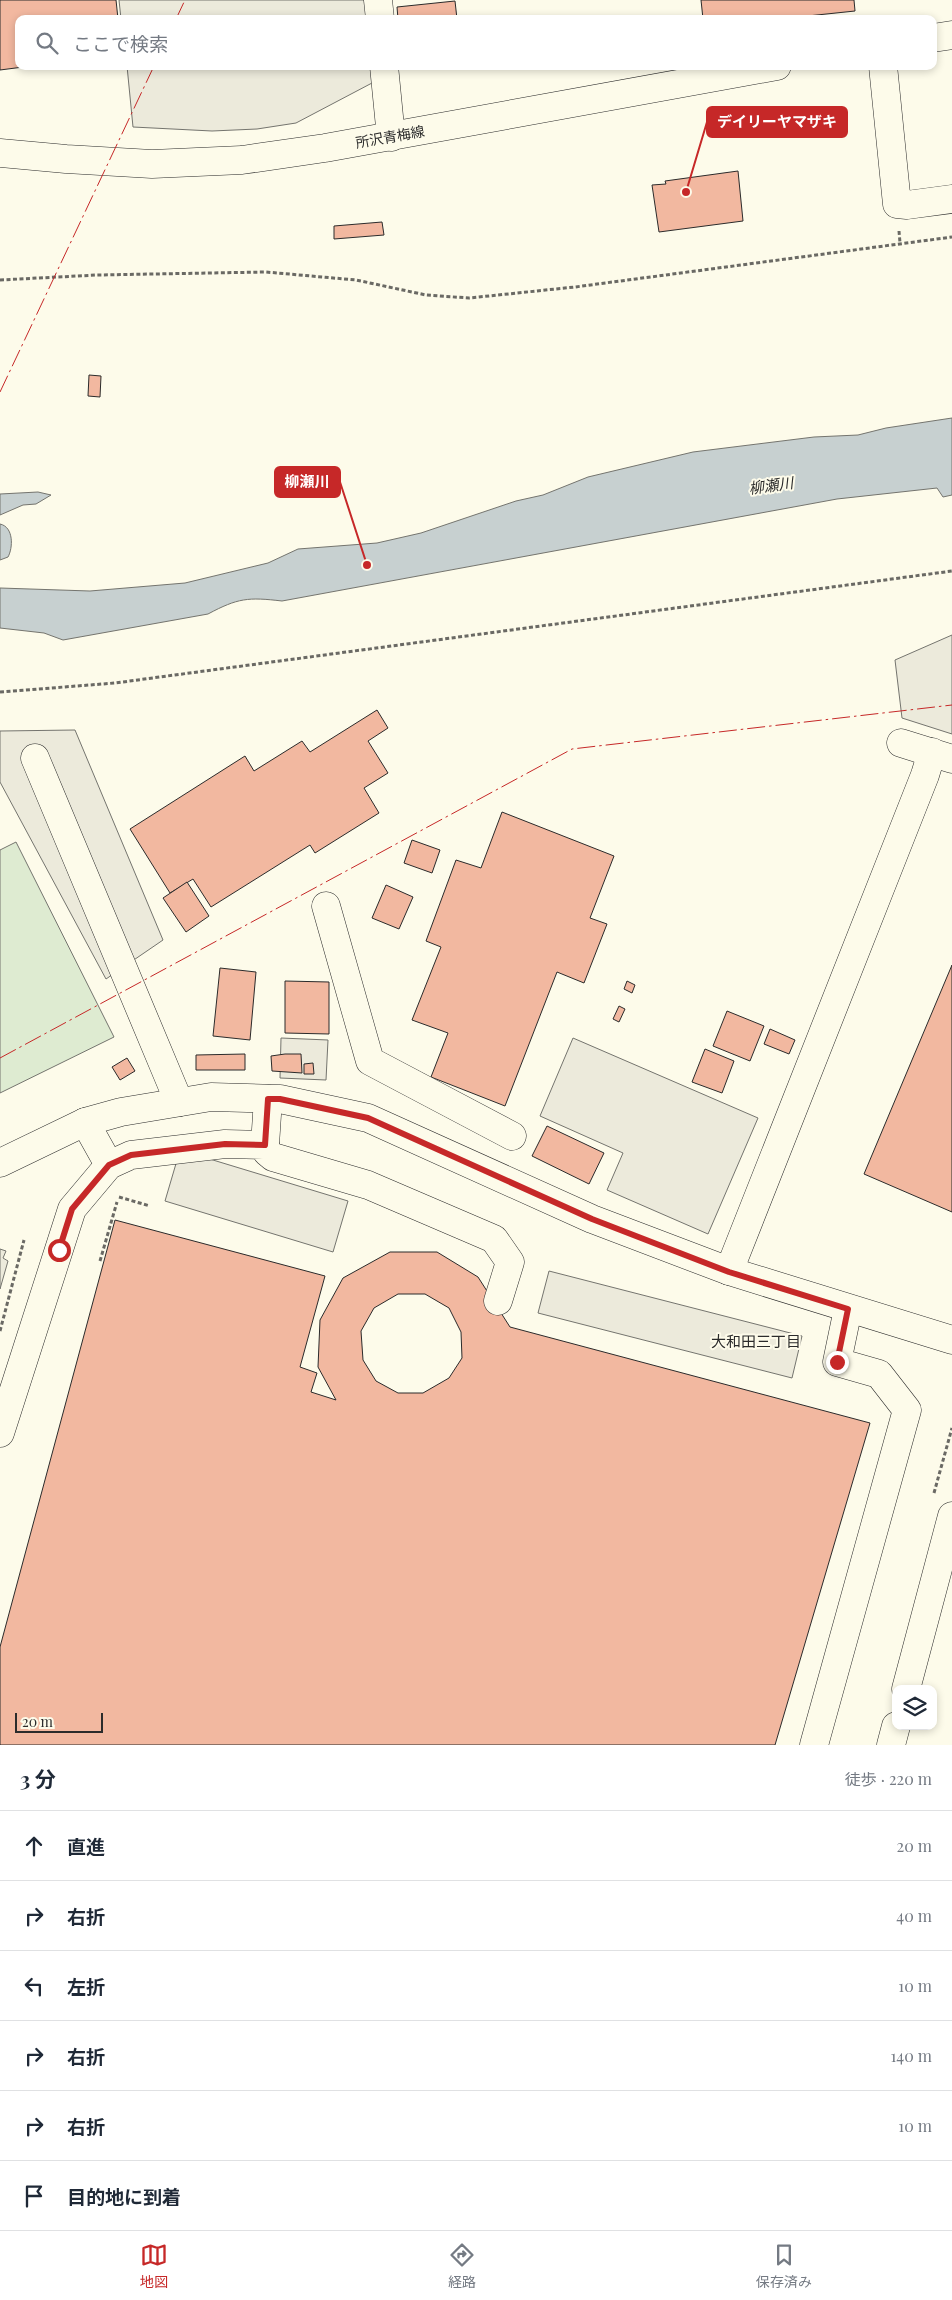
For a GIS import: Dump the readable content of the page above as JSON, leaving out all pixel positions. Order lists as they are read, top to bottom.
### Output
{
  "streets": {
    "street": ["所沢青梅線"]
  },
  "districts": ["大和田三丁目"],
  "water": ["柳瀬川"],
  "places": ["デイリーヤマザキ", "柳瀬川"],
  "scale_bar": "20 m",
  "page": {
    "search": "ここで検索",
    "scale": "20 m",
    "heading": ["3 分", "徒歩 · 220 m"],
    "list": [
      ["直進", "20 m"],
      ["右折", "40 m"],
      ["左折", "10 m"],
      ["右折", "140 m"],
      ["右折", "10 m"],
      "目的地に到着"
    ],
    "nav": ["地図", "経路", "保存済み"]
  }
}
